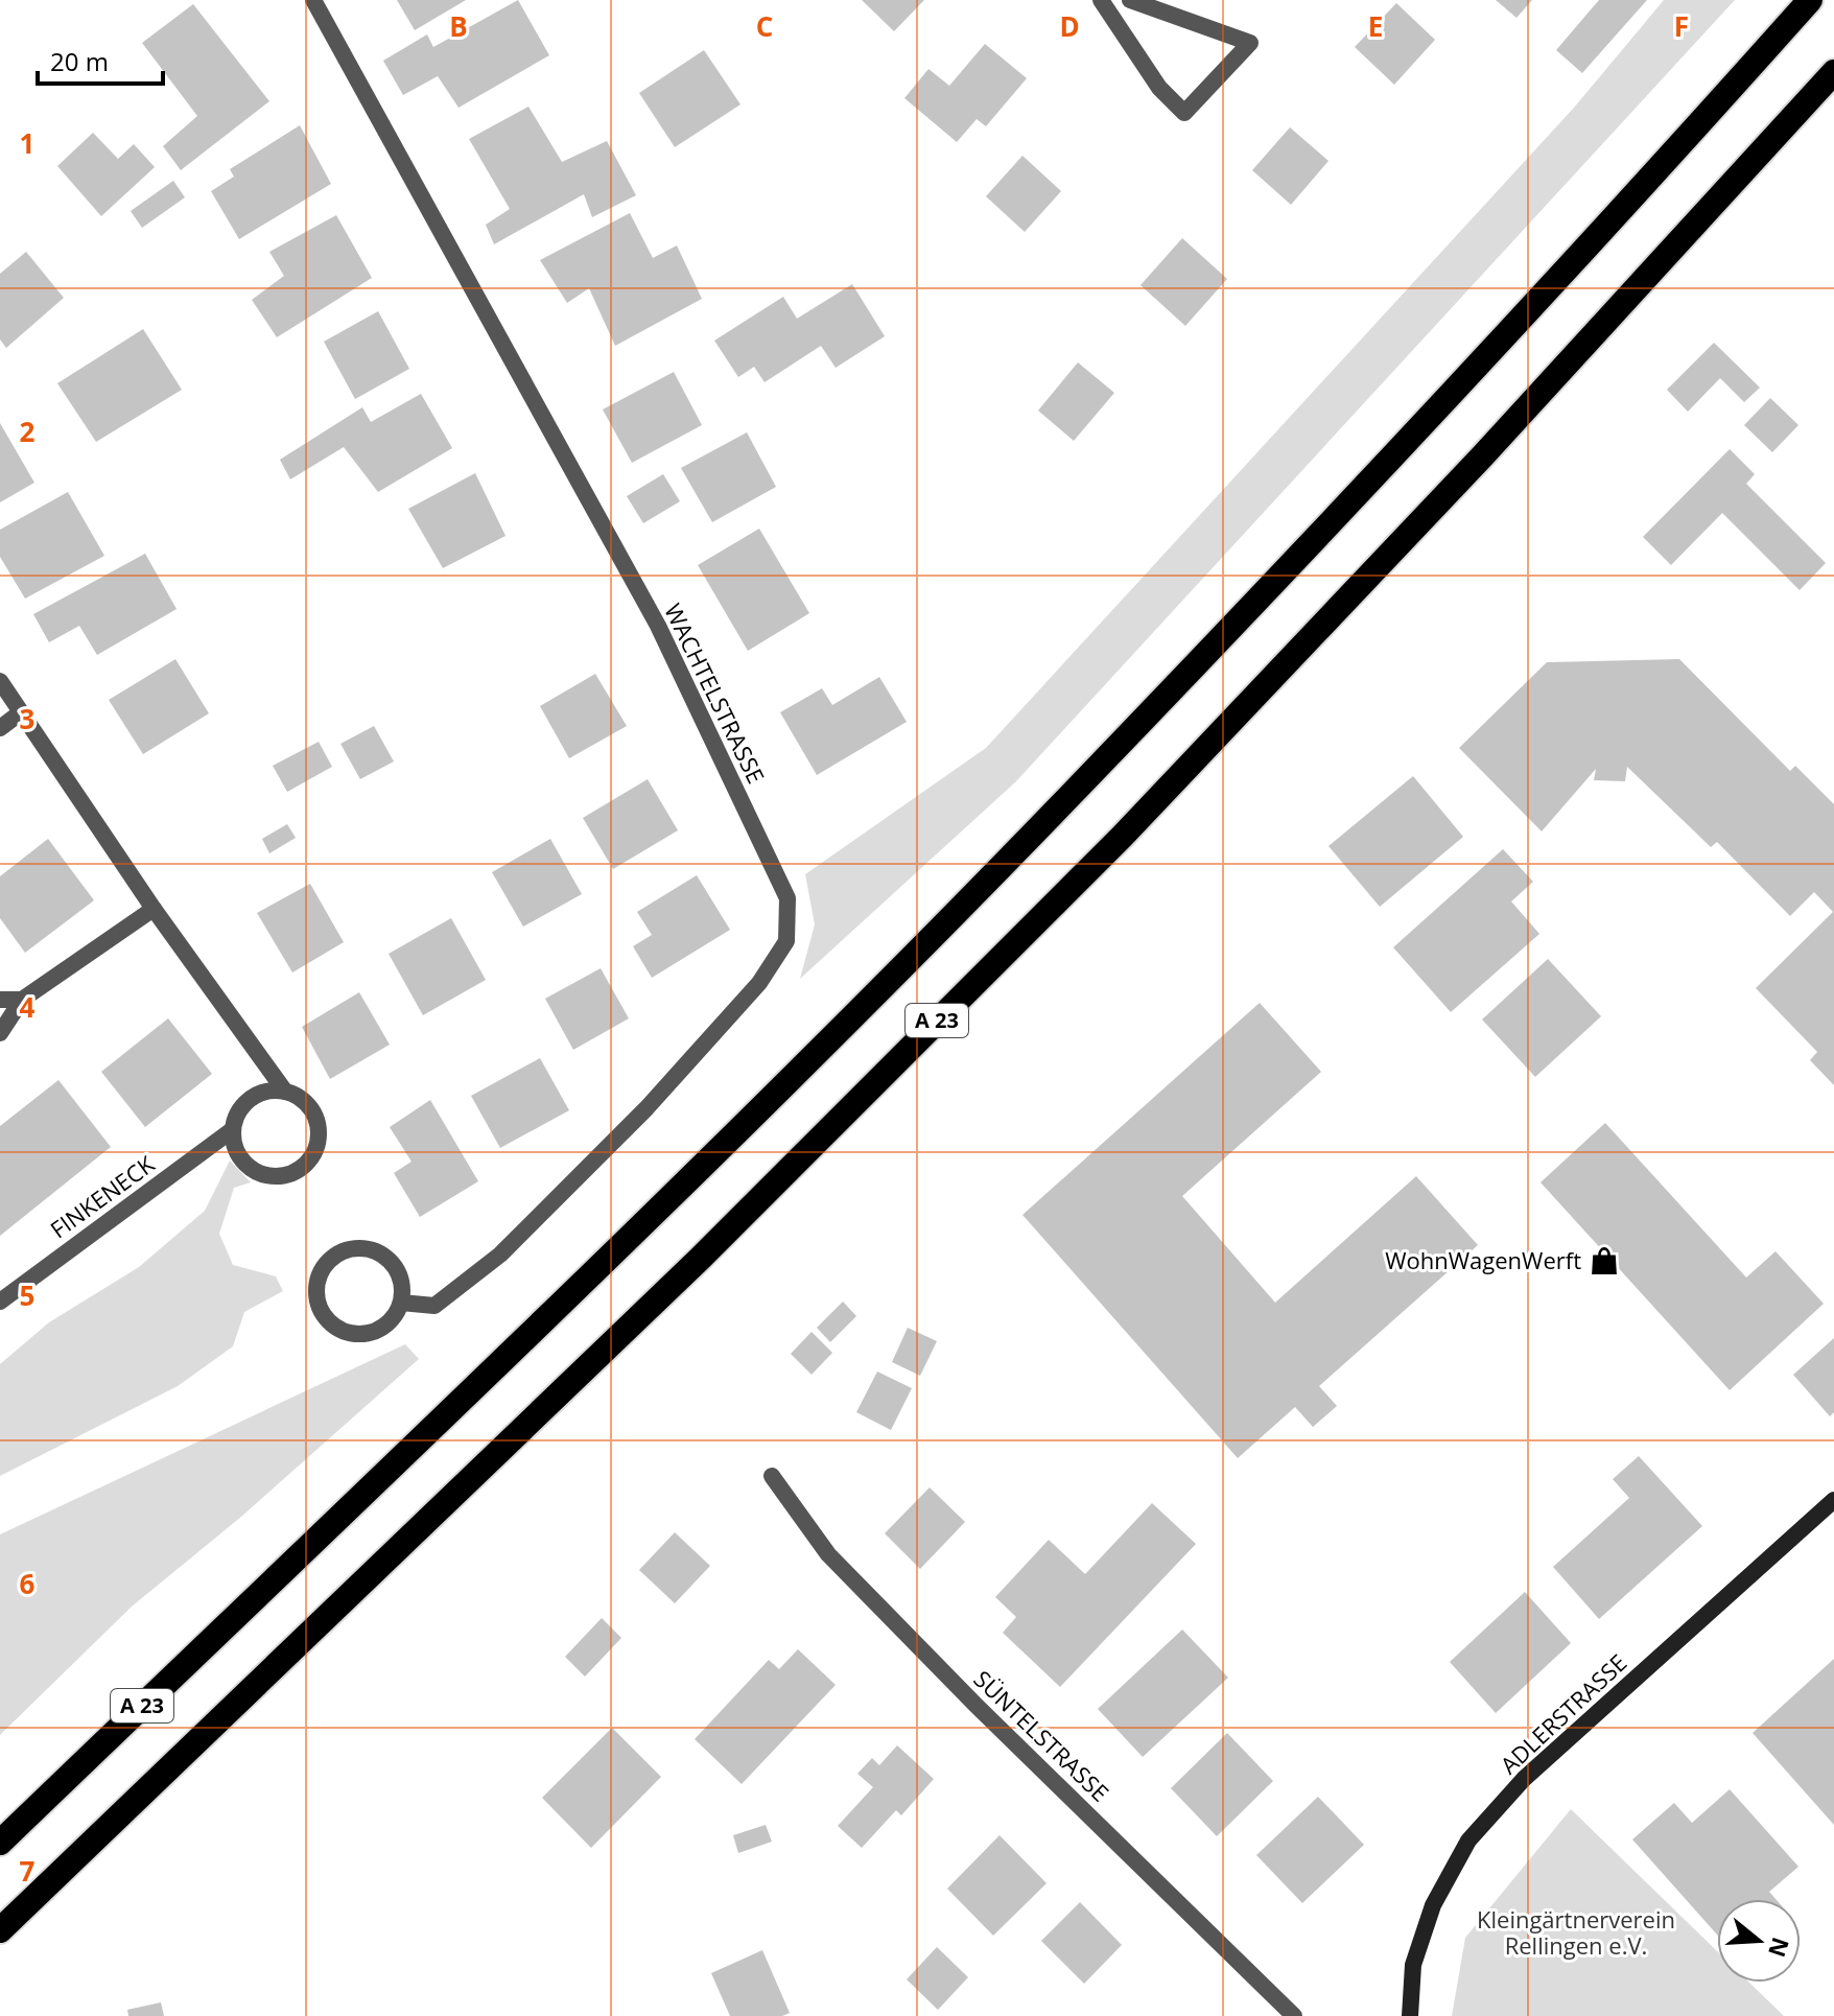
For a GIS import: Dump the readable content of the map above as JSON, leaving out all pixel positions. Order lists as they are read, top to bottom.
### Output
{
  "streets": {
    "highway": ["A 23"],
    "street": [
      "WACHTELSTRASSE",
      "FINKENECK",
      "ADLERSTRASSE",
      "SÜNTELSTRASSE"
    ]
  },
  "parks": ["Kleingärtnerverein Rellingen e.V."],
  "places": {
    "shop": ["WohnWagenWerft"]
  },
  "scale_bar": "20 m",
  "north": "right",
  "grid": {
    "columns": [
      "B",
      "C",
      "D",
      "E",
      "F"
    ],
    "rows": [
      "1",
      "2",
      "3",
      "4",
      "5",
      "6",
      "7"
    ]
  }
}
